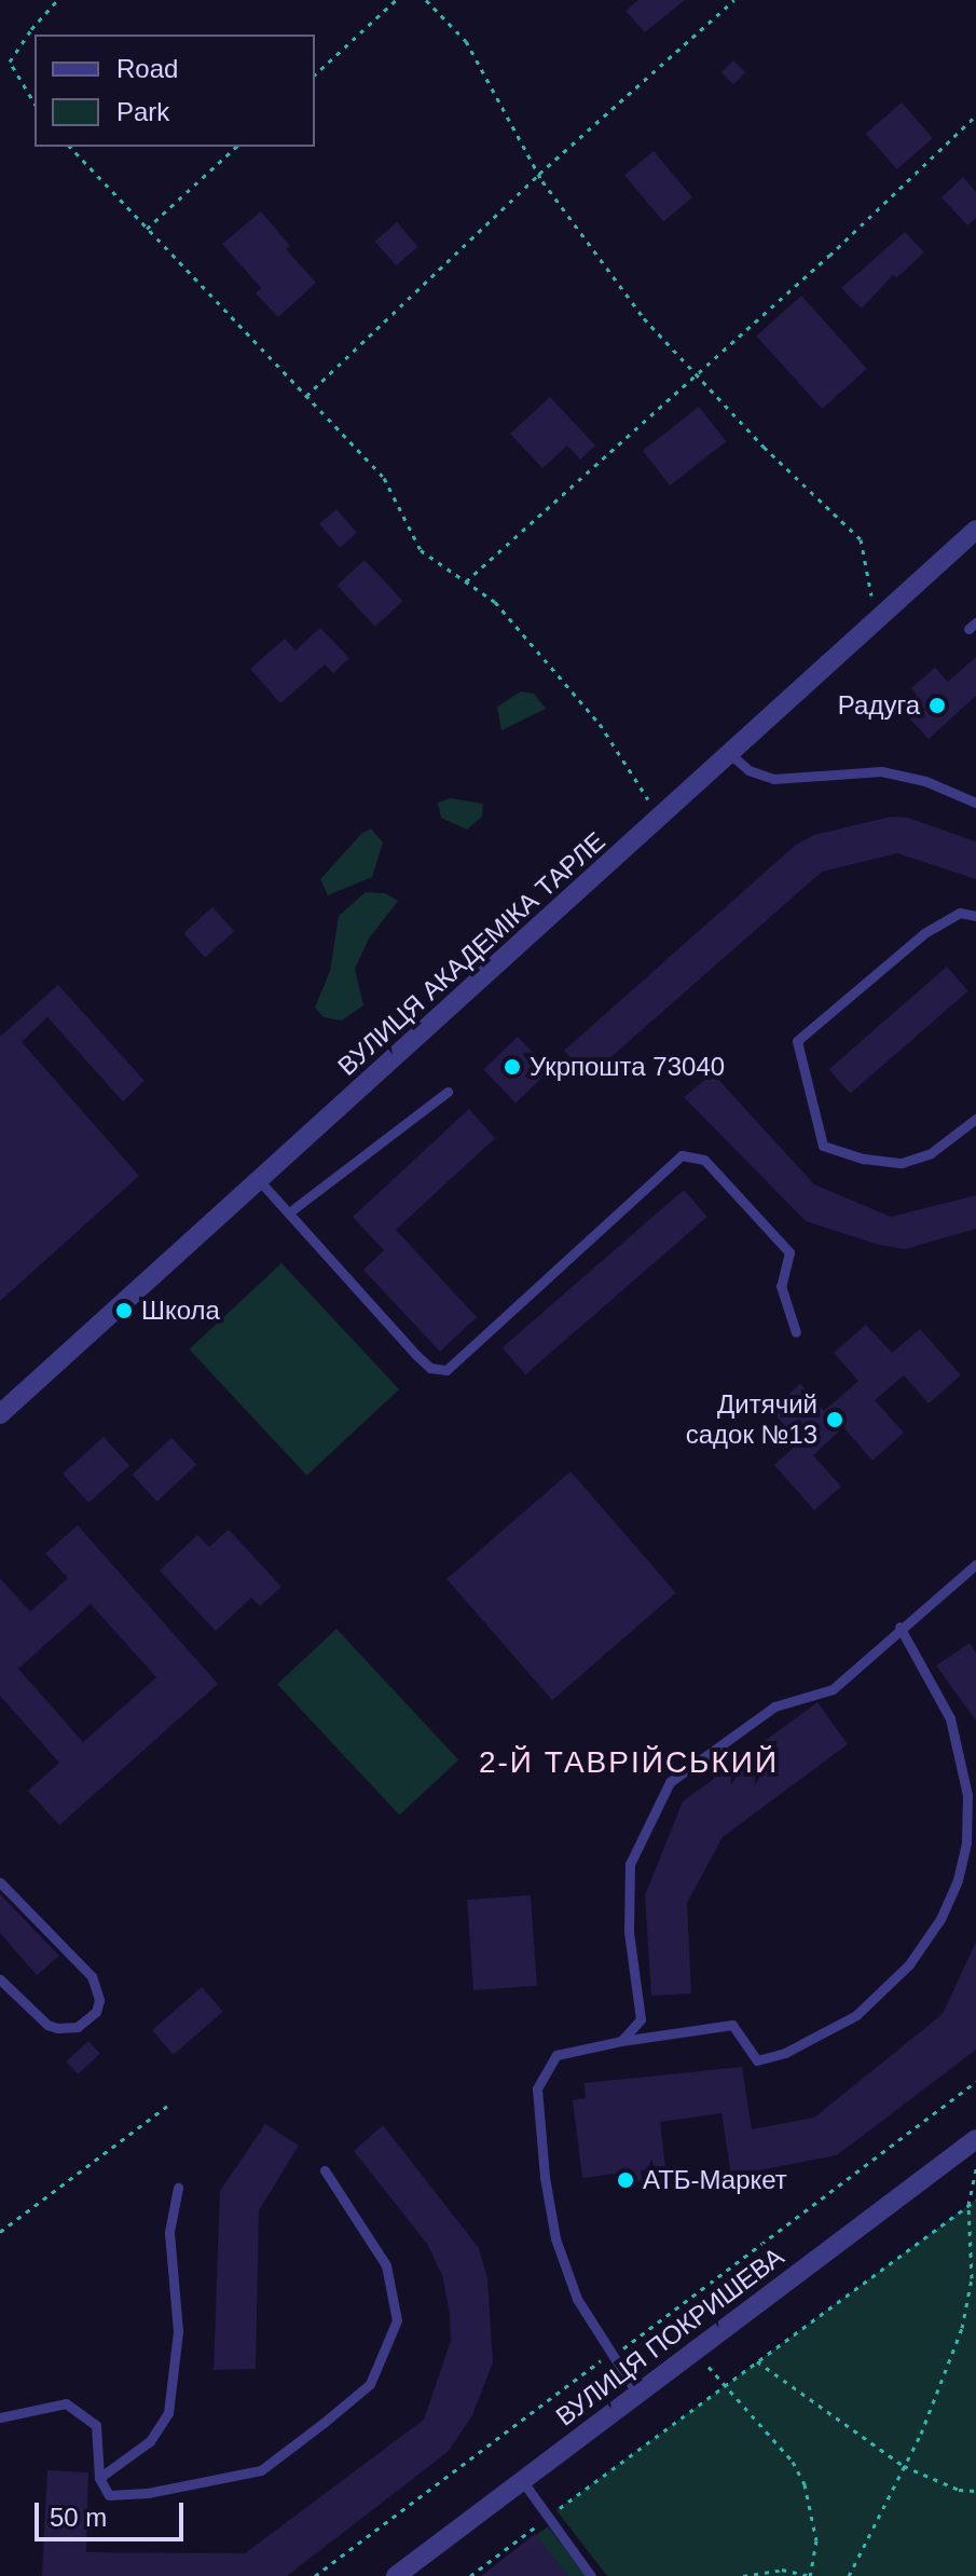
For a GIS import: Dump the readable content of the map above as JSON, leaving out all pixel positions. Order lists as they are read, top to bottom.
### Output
{
  "streets": {
    "street": ["ВУЛИЦЯ АКАДЕМІКА ТАРЛЕ", "ВУЛИЦЯ ПОКРИШЕВА"]
  },
  "districts": ["2-Й ТАВРІЙСЬКИЙ"],
  "places": [
    "Радуга",
    "Укрпошта 73040",
    "Школа",
    "Дитячий садок №13",
    "АТБ-Маркет"
  ],
  "legend": ["Road", "Park"],
  "scale_bar": "50 m"
}
